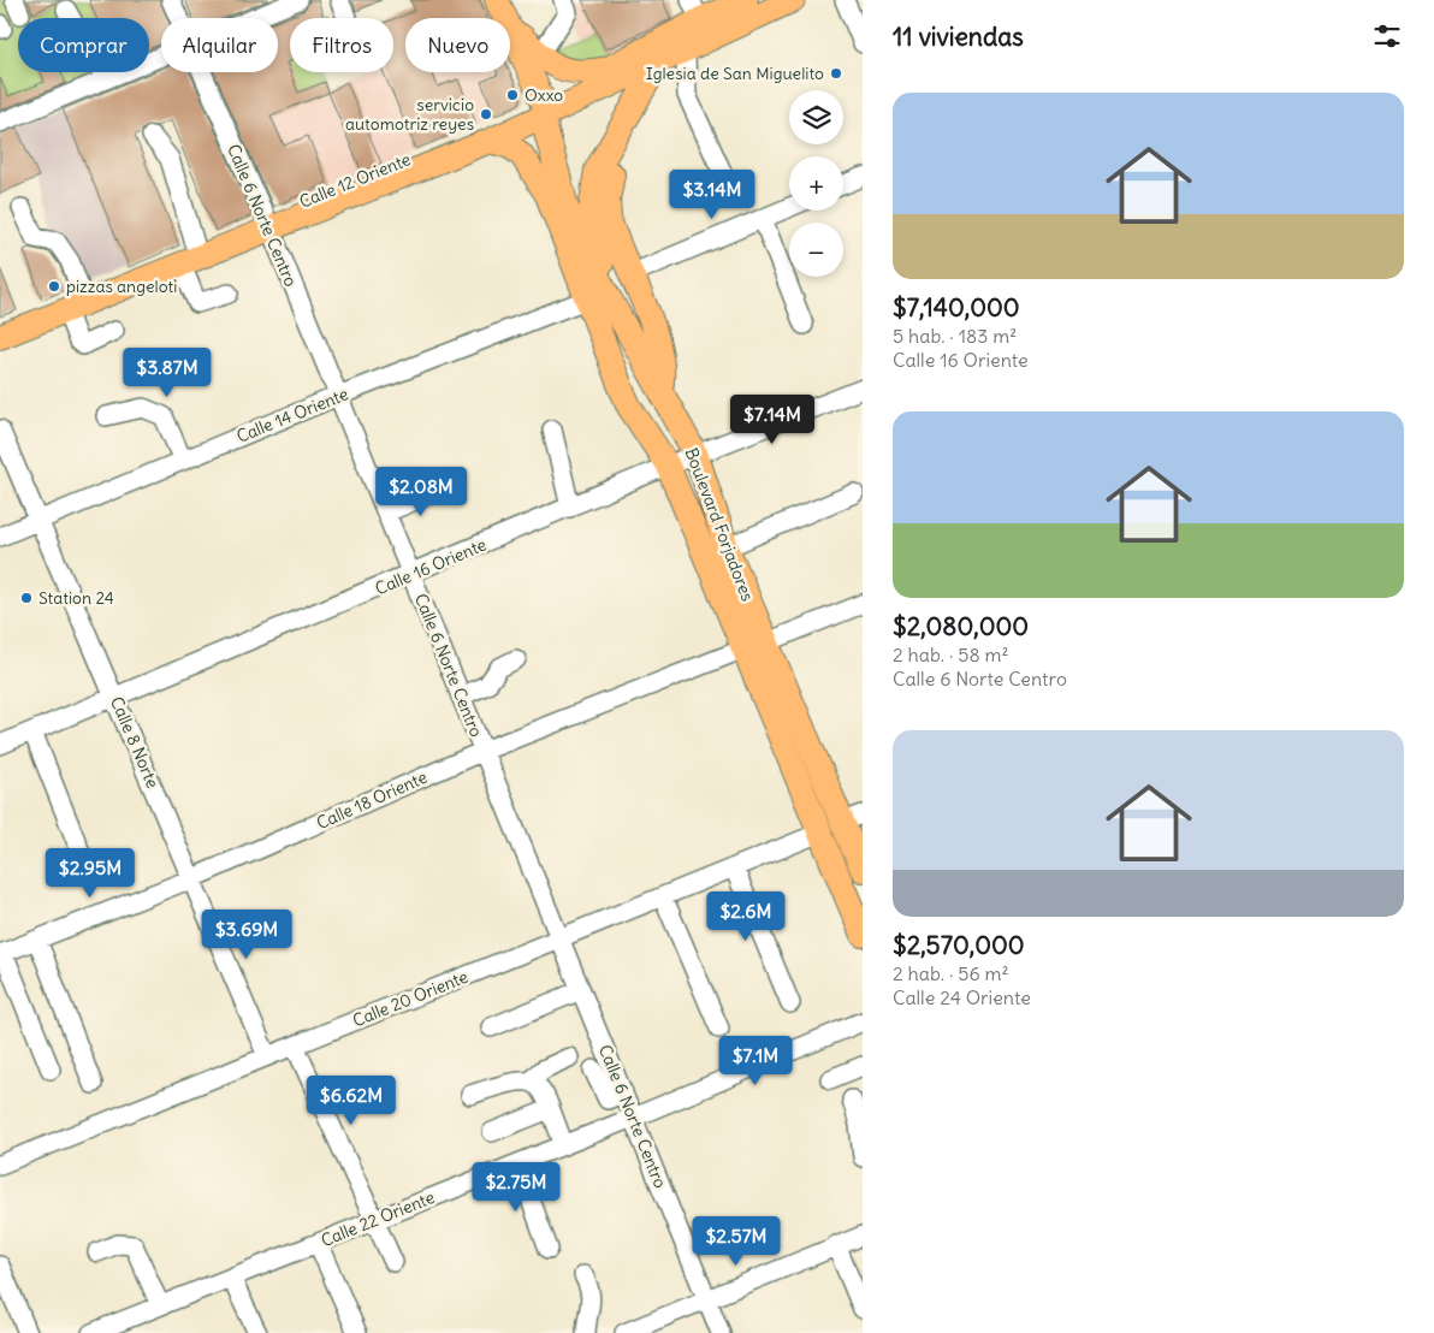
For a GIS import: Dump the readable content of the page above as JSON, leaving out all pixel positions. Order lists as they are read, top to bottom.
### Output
{
  "streets": {
    "main road": ["Calle 12 Oriente", "Boulevard Forjadores"],
    "street": [
      "Calle 6 Norte Centro",
      "Calle 14 Oriente",
      "Calle 16 Oriente",
      "Calle 8 Norte",
      "Calle 18 Oriente",
      "Calle 20 Oriente",
      "Calle 22 Oriente"
    ]
  },
  "crossings": [
    ["Calle 12 Oriente", "Calle 6 Norte Centro"],
    ["Calle 12 Oriente", "Boulevard Forjadores"],
    ["Calle 6 Norte Centro", "Calle 14 Oriente"],
    ["Calle 6 Norte Centro", "Calle 16 Oriente"],
    ["Calle 6 Norte Centro", "Calle 18 Oriente"],
    ["Calle 6 Norte Centro", "Calle 20 Oriente"],
    ["Calle 6 Norte Centro", "Calle 22 Oriente"],
    ["Calle 14 Oriente", "Boulevard Forjadores"],
    ["Calle 14 Oriente", "Calle 8 Norte"],
    ["Boulevard Forjadores", "Calle 16 Oriente"],
    ["Boulevard Forjadores", "Calle 18 Oriente"],
    ["Boulevard Forjadores", "Calle 20 Oriente"],
    ["Calle 16 Oriente", "Calle 8 Norte"],
    ["Calle 8 Norte", "Calle 18 Oriente"],
    ["Calle 8 Norte", "Calle 20 Oriente"]
  ],
  "places": [
    "Iglesia de San Miguelito",
    "Oxxo",
    "servicio automotriz reyes",
    "pizzas angeloti",
    "Station 24"
  ],
  "page": {
    "heading": "11 viviendas",
    "chip": [
      "Comprar",
      "Alquilar",
      "Filtros",
      "Nuevo"
    ],
    "list": [
      {
        "name": "$7,140,000",
        "note": "5 hab. · 183 m² · Calle 16 Oriente"
      },
      {
        "name": "$2,080,000",
        "note": "2 hab. · 58 m² · Calle 6 Norte Centro"
      },
      {
        "name": "$2,570,000",
        "note": "2 hab. · 56 m² · Calle 24 Oriente"
      }
    ],
    "map_buttons": ["+", "−"],
    "price": [
      "$3.14M",
      "$3.87M",
      "$7.14M",
      "$2.08M",
      "$2.95M",
      "$2.6M",
      "$3.69M",
      "$7.1M",
      "$6.62M",
      "$2.75M",
      "$2.57M"
    ]
  }
}
